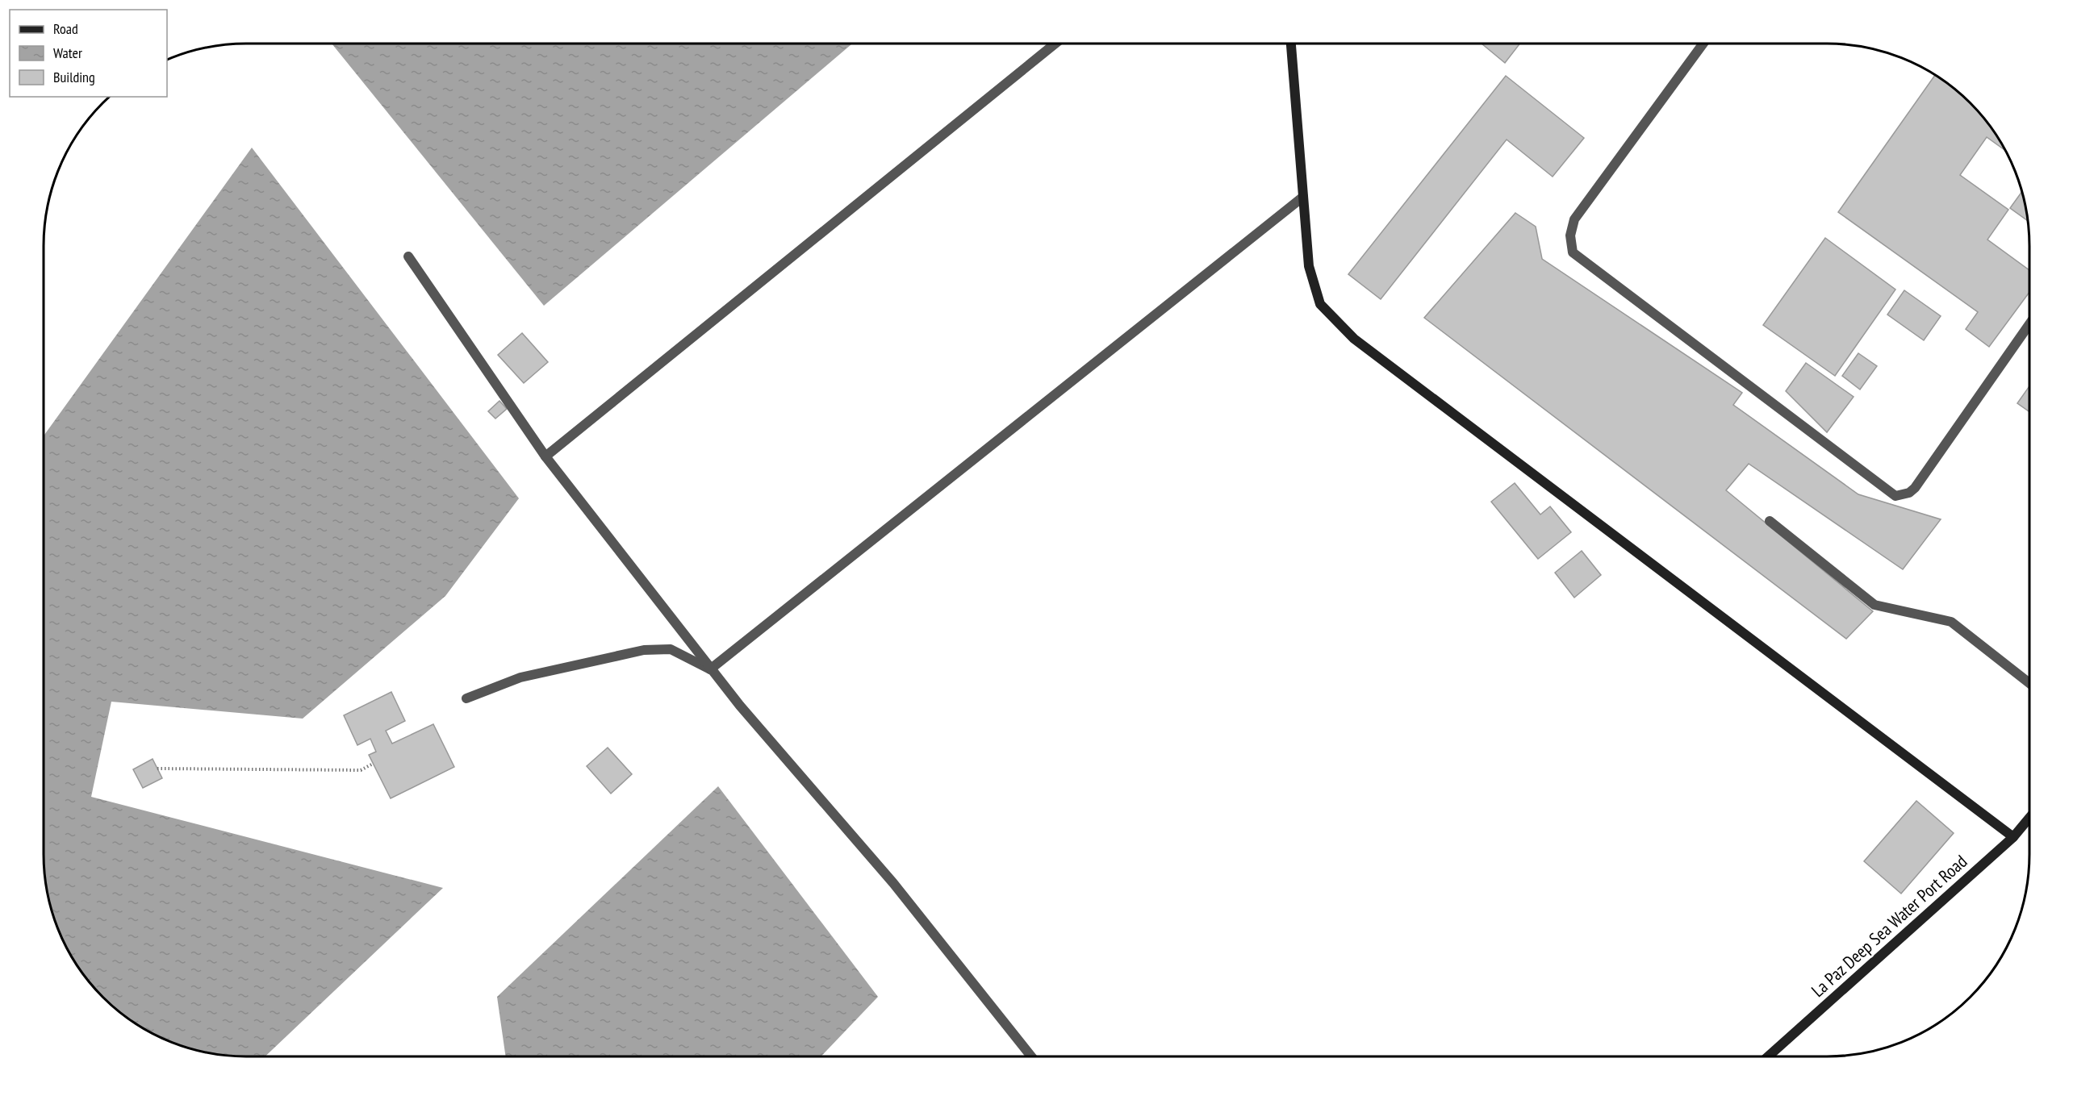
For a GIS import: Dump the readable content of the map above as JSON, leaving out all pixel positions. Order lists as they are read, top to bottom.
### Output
{
  "streets": {
    "street": ["La Paz Deep Sea Water Port Road"]
  },
  "legend": ["Road", "Water", "Building"]
}
